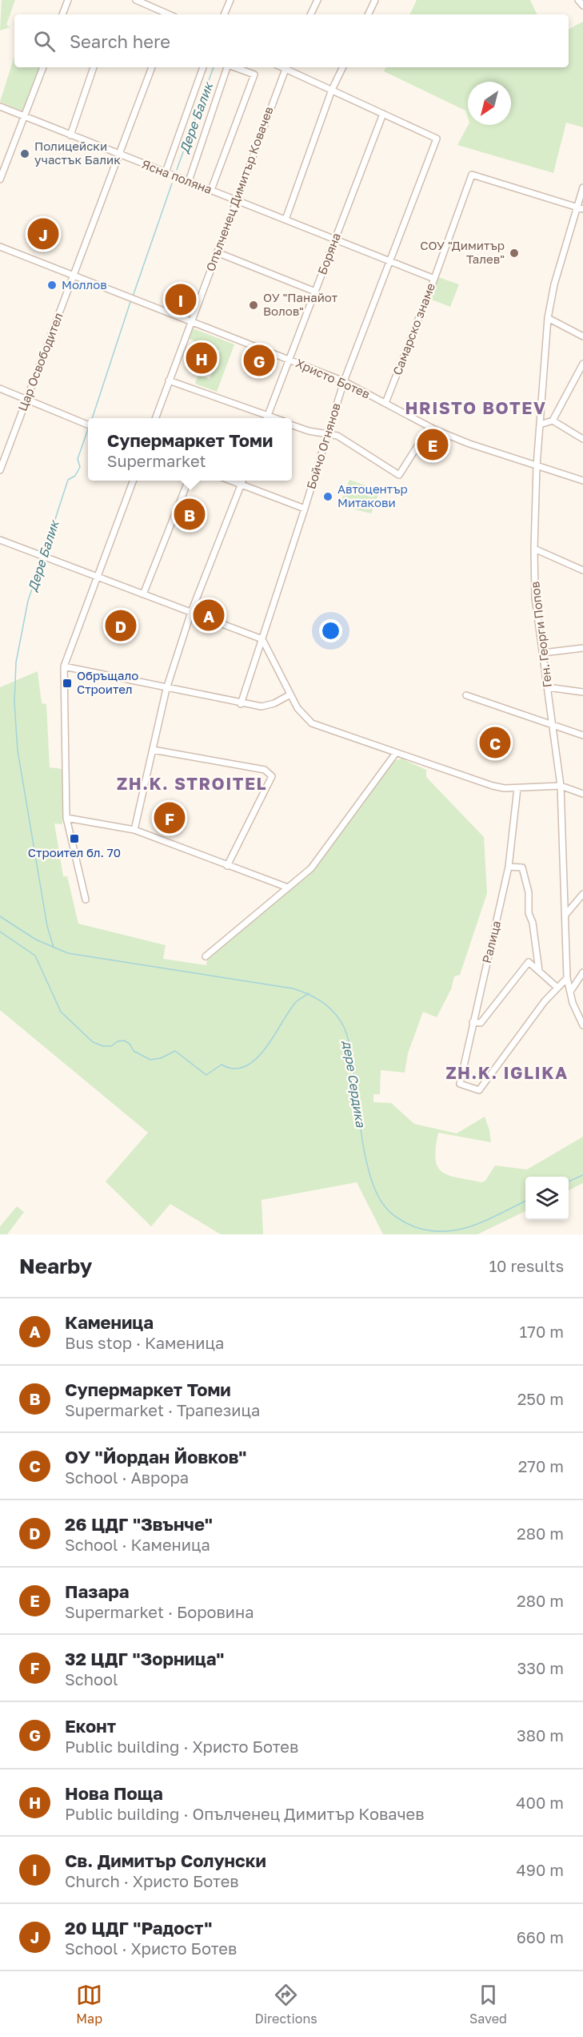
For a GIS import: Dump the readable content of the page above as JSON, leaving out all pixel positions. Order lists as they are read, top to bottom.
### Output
{
  "streets": {
    "street": [
      "Ясна поляна",
      "Опълченец Димитър Ковачев",
      "Боряна",
      "Самарско знаме",
      "Цар Освободител",
      "Христо Ботев",
      "Бойчо Огнянов",
      "Ген. Георги Попов",
      "Ралица"
    ]
  },
  "crossings": [
    ["Ясна поляна", "Опълченец Димитър Ковачев"],
    ["Ясна поляна", "Боряна"],
    ["Ясна поляна", "Самарско знаме"],
    ["Ясна поляна", "Цар Освободител"],
    ["Ясна поляна", "Бойчо Огнянов"],
    ["Опълченец Димитър Ковачев", "Христо Ботев"],
    ["Боряна", "Христо Ботев"],
    ["Боряна", "Бойчо Огнянов"],
    ["Самарско знаме", "Христо Ботев"],
    ["Самарско знаме", "Ген. Георги Попов"],
    ["Цар Освободител", "Христо Ботев"],
    ["Христо Ботев", "Бойчо Огнянов"],
    ["Христо Ботев", "Ген. Георги Попов"]
  ],
  "districts": ["HRISTO BOTEV", "ZH.K. STROITEL", "ZH.K. IGLIKA"],
  "water": ["Дере Балик", "дере Сердика"],
  "places": {
    "other": [
      "Полицейски участък Балик",
      "СОУ \"Димитър Талев\"",
      "Моллов",
      "ОУ \"Панайот Волов\"",
      "Автоцентър Митакови"
    ],
    "transit": ["Обръщало Строител", "Строител бл. 70"]
  },
  "north": "bottom left",
  "page": {
    "search": "Search here",
    "pins": [
      "J",
      "I",
      "H",
      "G",
      "E",
      "B",
      "A",
      "D",
      "C",
      "F"
    ],
    "popup": ["Супермаркет Томи", "Supermarket"],
    "heading": ["Nearby", "10 results"],
    "list": [
      {
        "mark": "A",
        "name": "Каменица",
        "note": "Bus stop · Каменица",
        "value": "170 m"
      },
      {
        "mark": "B",
        "name": "Супермаркет Томи",
        "note": "Supermarket · Трапезица",
        "value": "250 m"
      },
      {
        "mark": "C",
        "name": "ОУ \"Йордан Йовков\"",
        "note": "School · Аврора",
        "value": "270 m"
      },
      {
        "mark": "D",
        "name": "26 ЦДГ \"Звънче\"",
        "note": "School · Каменица",
        "value": "280 m"
      },
      {
        "mark": "E",
        "name": "Пазара",
        "note": "Supermarket · Боровина",
        "value": "280 m"
      },
      {
        "mark": "F",
        "name": "32 ЦДГ \"Зорница\"",
        "note": "School",
        "value": "330 m"
      },
      {
        "mark": "G",
        "name": "Еконт",
        "note": "Public building · Христо Ботев",
        "value": "380 m"
      },
      {
        "mark": "H",
        "name": "Нова Поща",
        "note": "Public building · Опълченец Димитър Ковачев",
        "value": "400 m"
      },
      {
        "mark": "I",
        "name": "Св. Димитър Солунски",
        "note": "Church · Христо Ботев",
        "value": "490 m"
      },
      {
        "mark": "J",
        "name": "20 ЦДГ \"Радост\"",
        "note": "School · Христо Ботев",
        "value": "660 m"
      }
    ],
    "nav": ["Map", "Directions", "Saved"]
  }
}
